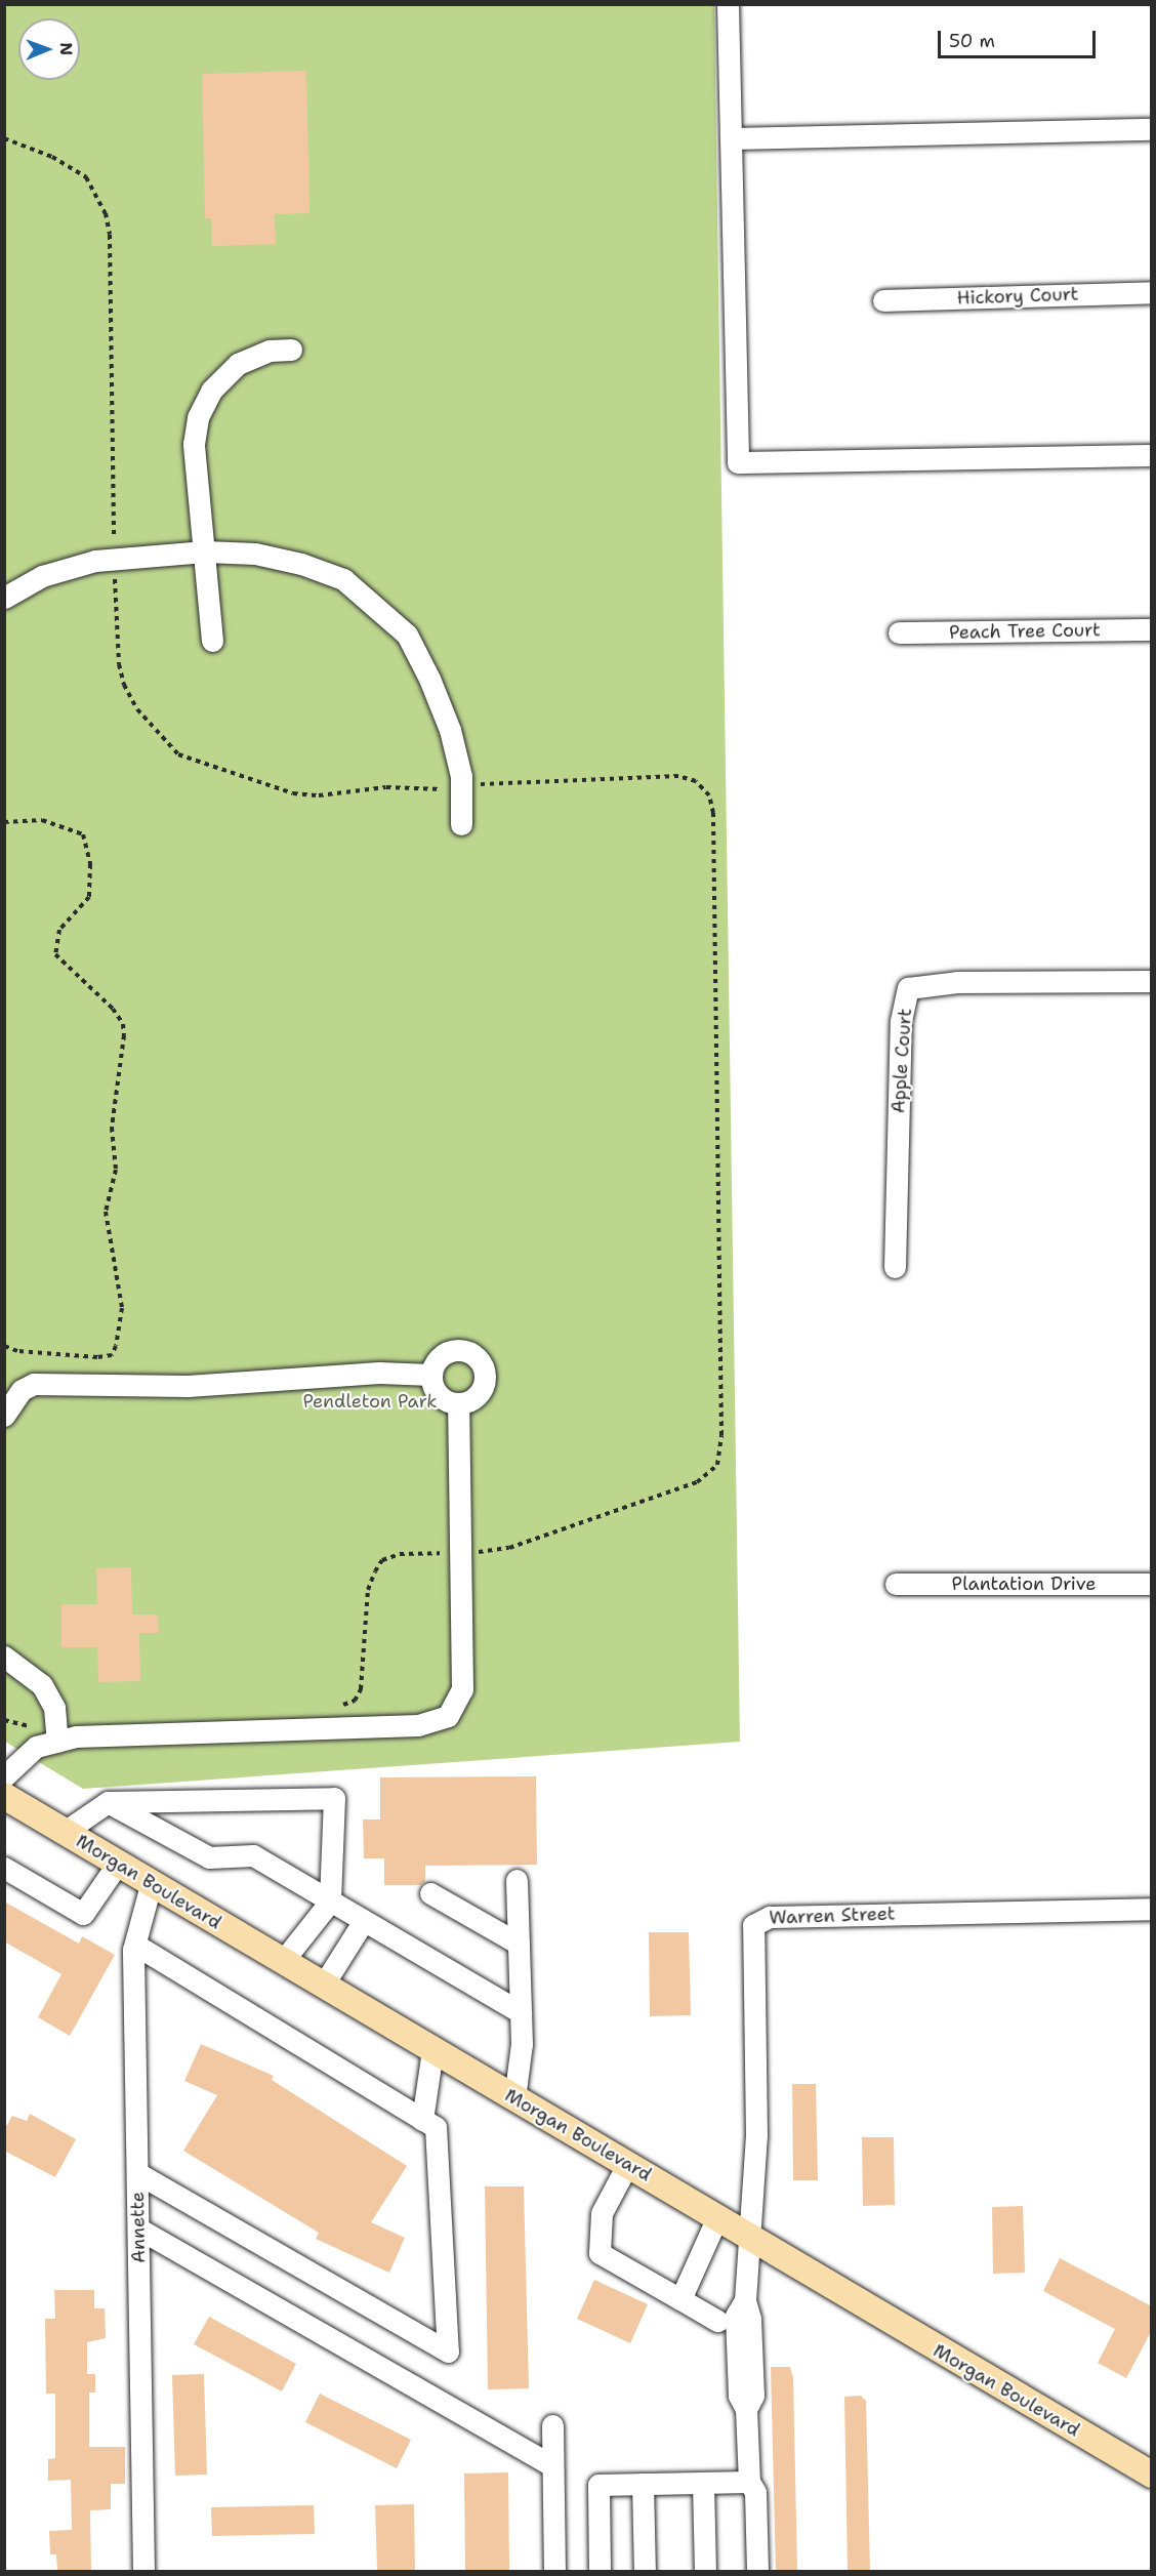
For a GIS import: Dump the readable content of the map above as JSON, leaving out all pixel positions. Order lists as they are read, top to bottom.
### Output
{
  "streets": {
    "main road": ["Morgan Boulevard"],
    "street": [
      "Hickory Court",
      "Peach Tree Court",
      "Apple Court",
      "Plantation Drive",
      "Warren Street",
      "Annette"
    ]
  },
  "crossings": [
    ["Morgan Boulevard", "Warren Street"],
    ["Morgan Boulevard", "Annette"]
  ],
  "parks": ["Pendleton Park"],
  "scale_bar": "50 m",
  "north": "right"
}
